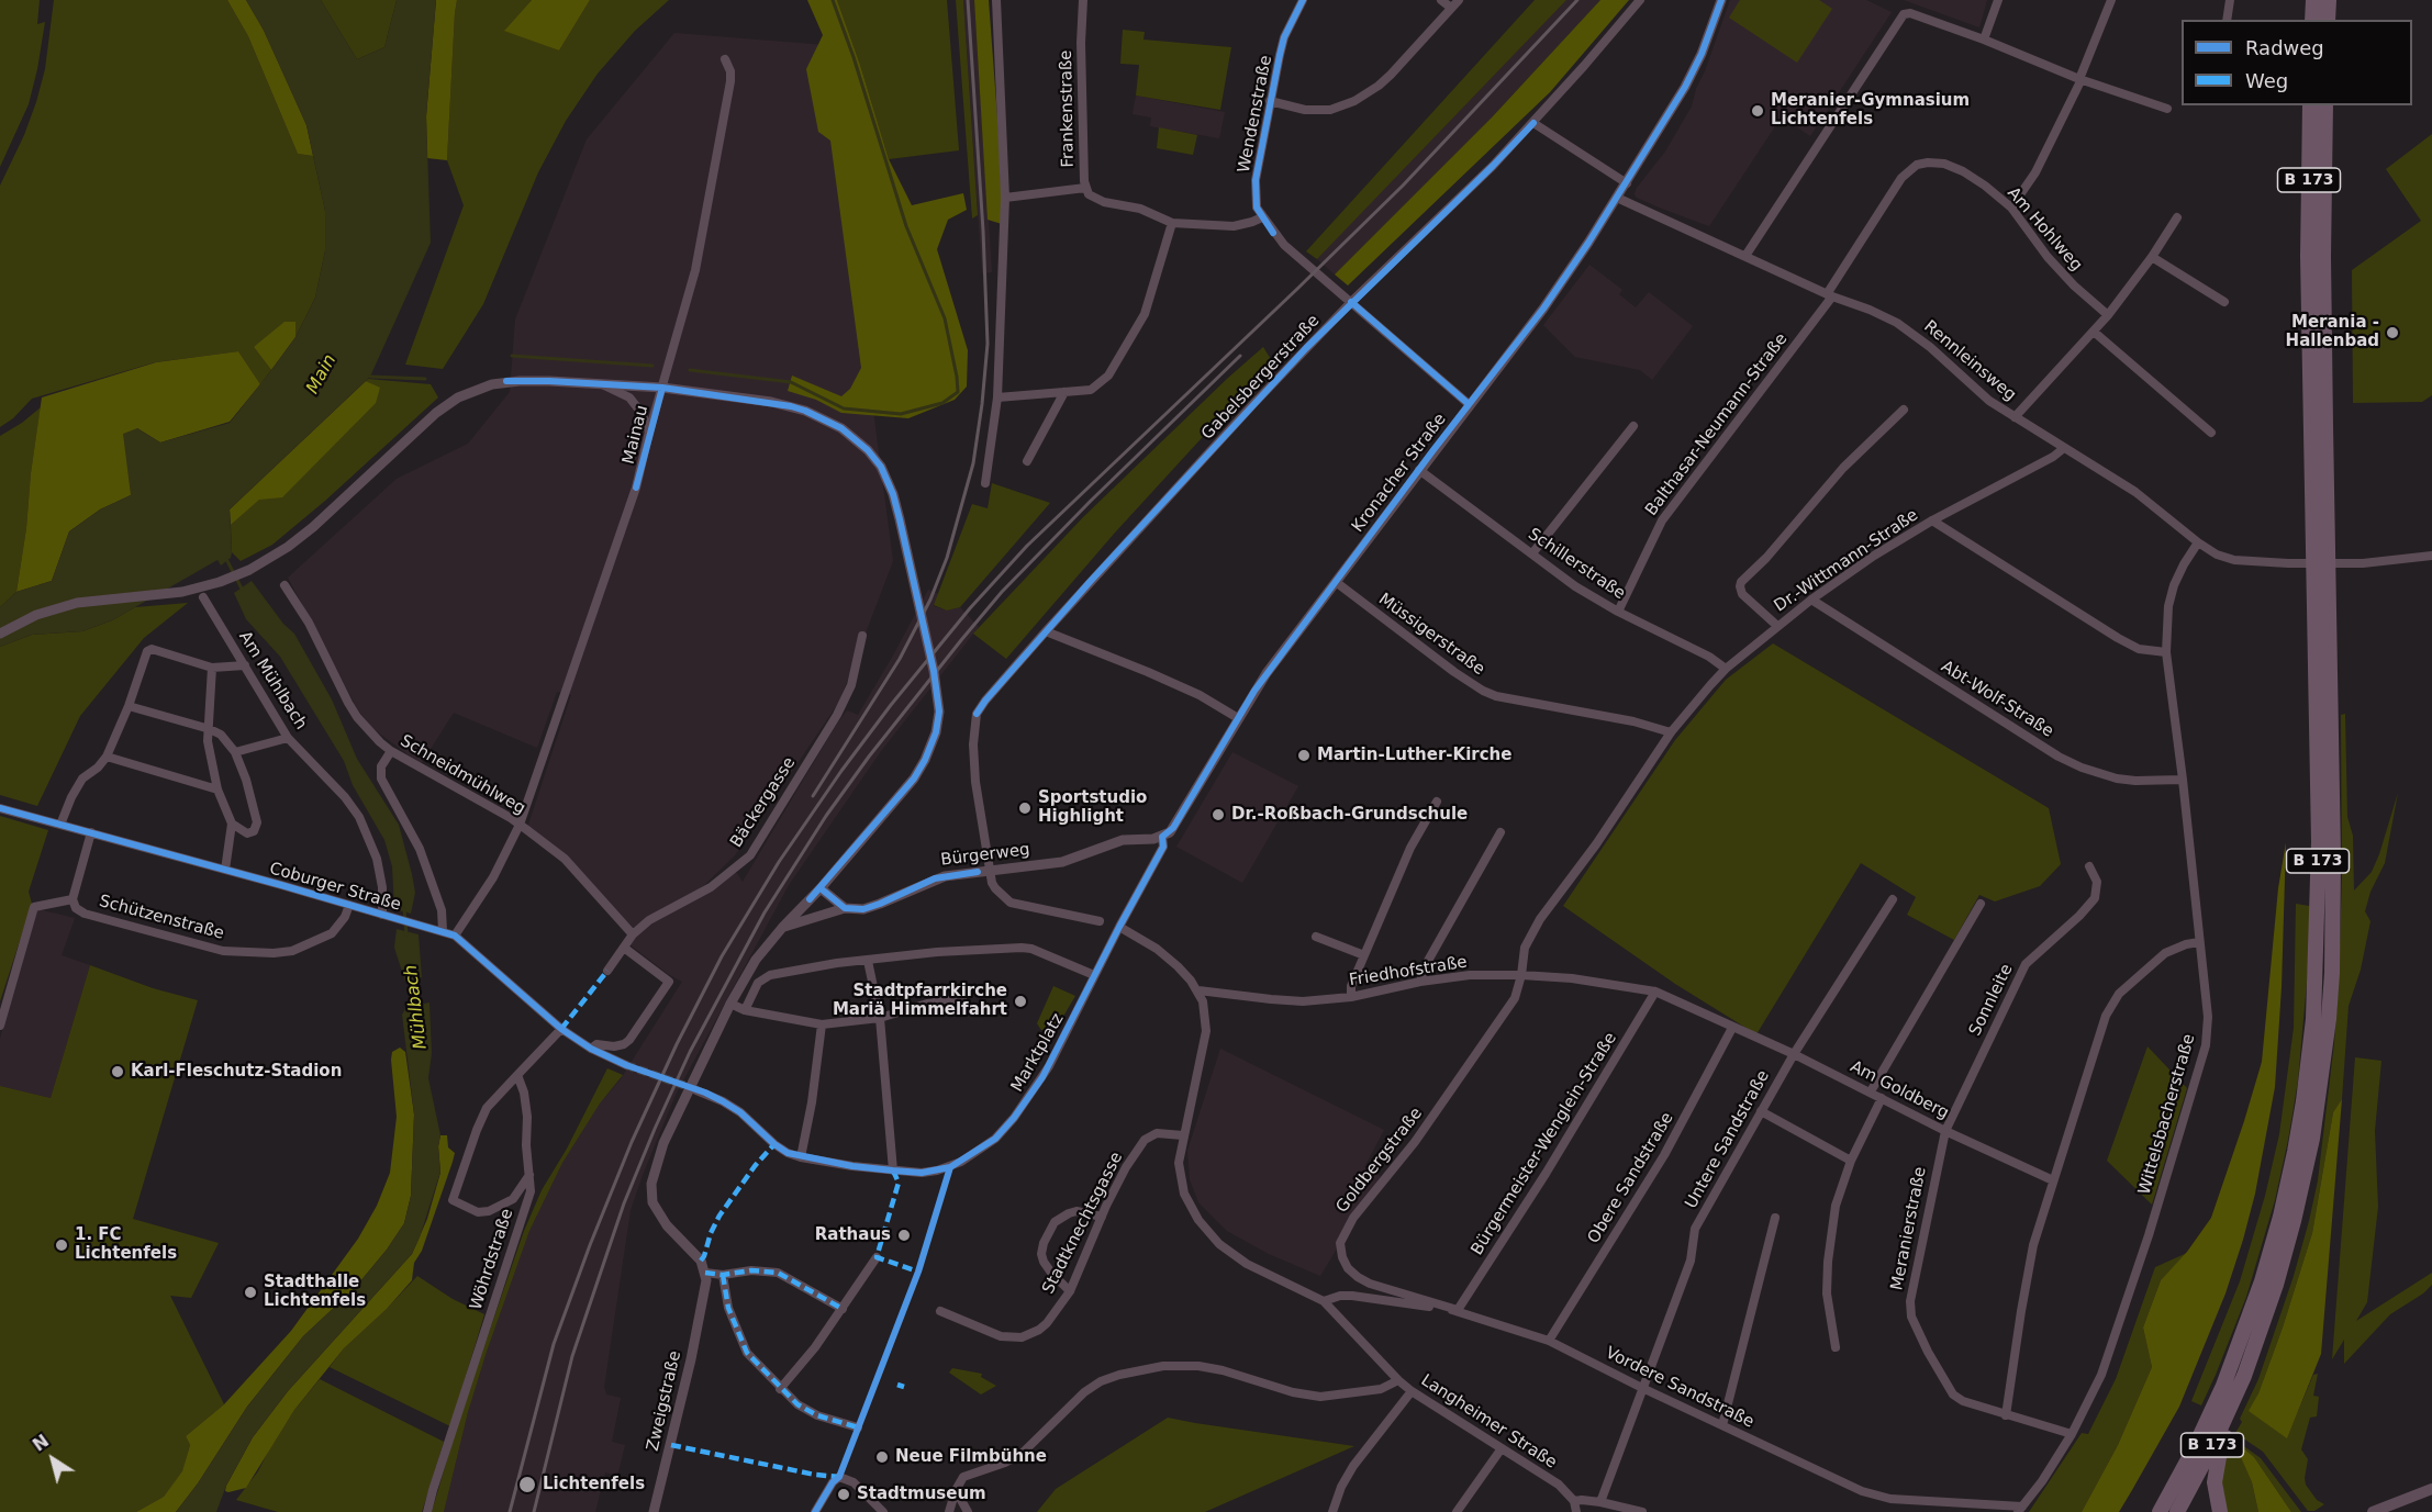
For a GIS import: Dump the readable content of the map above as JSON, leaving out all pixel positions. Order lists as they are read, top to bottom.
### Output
{
  "streets": {
    "highway": ["B 173"],
    "street": [
      "Frankenstraße",
      "Wendenstraße",
      "Am Hohlweg",
      "Rennleinsweg",
      "Gabelsbergerstraße",
      "Balthasar-Neumann-Straße",
      "Mainau",
      "Kronacher Straße",
      "Dr.-Wittmann-Straße",
      "Schillerstraße",
      "Müssigerstraße",
      "Am Mühlbach",
      "Abt-Wolf-Straße",
      "Schneidmühlweg",
      "Bäckergasse",
      "Bürgerweg",
      "Coburger Straße",
      "Schützenstraße",
      "Friedhofstraße",
      "Sonnleite",
      "Marktplatz",
      "Am Goldberg",
      "Wittelsbacherstraße",
      "Untere Sandstraße",
      "Bürgermeister-Wenglein-Straße",
      "Goldbergstraße",
      "Obere Sandstraße",
      "Stadtknechtsgasse",
      "Meranierstraße",
      "Wöhrdstraße",
      "Vordere Sandstraße",
      "Zweigstraße",
      "Langheimer Straße"
    ]
  },
  "crossings": [
    ["Frankenstraße", "Wendenstraße"],
    ["Wendenstraße", "Gabelsbergerstraße"],
    ["Am Hohlweg", "Rennleinsweg"],
    ["Am Hohlweg", "Balthasar-Neumann-Straße"],
    ["Rennleinsweg", "Balthasar-Neumann-Straße"],
    ["Rennleinsweg", "Kronacher Straße"],
    ["Rennleinsweg", "Dr.-Wittmann-Straße"],
    ["Rennleinsweg", "Wittelsbacherstraße"],
    ["Gabelsbergerstraße", "Bürgerweg"],
    ["Balthasar-Neumann-Straße", "Schillerstraße"],
    ["Mainau", "Schneidmühlweg"],
    ["Mainau", "Coburger Straße"],
    ["Kronacher Straße", "Schillerstraße"],
    ["Kronacher Straße", "Müssigerstraße"],
    ["Kronacher Straße", "Bürgerweg"],
    ["Kronacher Straße", "Marktplatz"],
    ["Kronacher Straße", "Langheimer Straße"],
    ["Dr.-Wittmann-Straße", "Schillerstraße"],
    ["Dr.-Wittmann-Straße", "Müssigerstraße"],
    ["Dr.-Wittmann-Straße", "Abt-Wolf-Straße"],
    ["Dr.-Wittmann-Straße", "Friedhofstraße"],
    ["Dr.-Wittmann-Straße", "Goldbergstraße"],
    ["Am Mühlbach", "Coburger Straße"],
    ["Abt-Wolf-Straße", "Wittelsbacherstraße"],
    ["Schneidmühlweg", "Bäckergasse"],
    ["Coburger Straße", "Schützenstraße"],
    ["Friedhofstraße", "Am Goldberg"],
    ["Friedhofstraße", "Bürgermeister-Wenglein-Straße"],
    ["Friedhofstraße", "Goldbergstraße"],
    ["Friedhofstraße", "Obere Sandstraße"],
    ["Friedhofstraße", "Langheimer Straße"],
    ["Sonnleite", "Am Goldberg"],
    ["Sonnleite", "Meranierstraße"],
    ["Marktplatz", "Langheimer Straße"],
    ["Am Goldberg", "Untere Sandstraße"],
    ["Am Goldberg", "Obere Sandstraße"],
    ["Am Goldberg", "Meranierstraße"],
    ["Wittelsbacherstraße", "Meranierstraße"],
    ["Wittelsbacherstraße", "Vordere Sandstraße"],
    ["Untere Sandstraße", "Vordere Sandstraße"],
    ["Bürgermeister-Wenglein-Straße", "Goldbergstraße"],
    ["Bürgermeister-Wenglein-Straße", "Vordere Sandstraße"],
    ["Goldbergstraße", "Vordere Sandstraße"],
    ["Obere Sandstraße", "Vordere Sandstraße"],
    ["Stadtknechtsgasse", "Langheimer Straße"],
    ["Vordere Sandstraße", "Langheimer Straße"]
  ],
  "water": ["Main", "Mühlbach"],
  "places": [
    "Meranier-Gymnasium Lichtenfels",
    "Merania - Hallenbad",
    "Martin-Luther-Kirche",
    "Sportstudio Highlight",
    "Dr.-Roßbach-Grundschule",
    "Stadtpfarrkirche Mariä Himmelfahrt",
    "Karl-Fleschutz-Stadion",
    "Rathaus",
    "1. FC Lichtenfels",
    "Stadthalle Lichtenfels",
    "Neue Filmbühne",
    "Lichtenfels",
    "Stadtmuseum"
  ],
  "legend": ["Radweg", "Weg"],
  "north": "top left"
}
